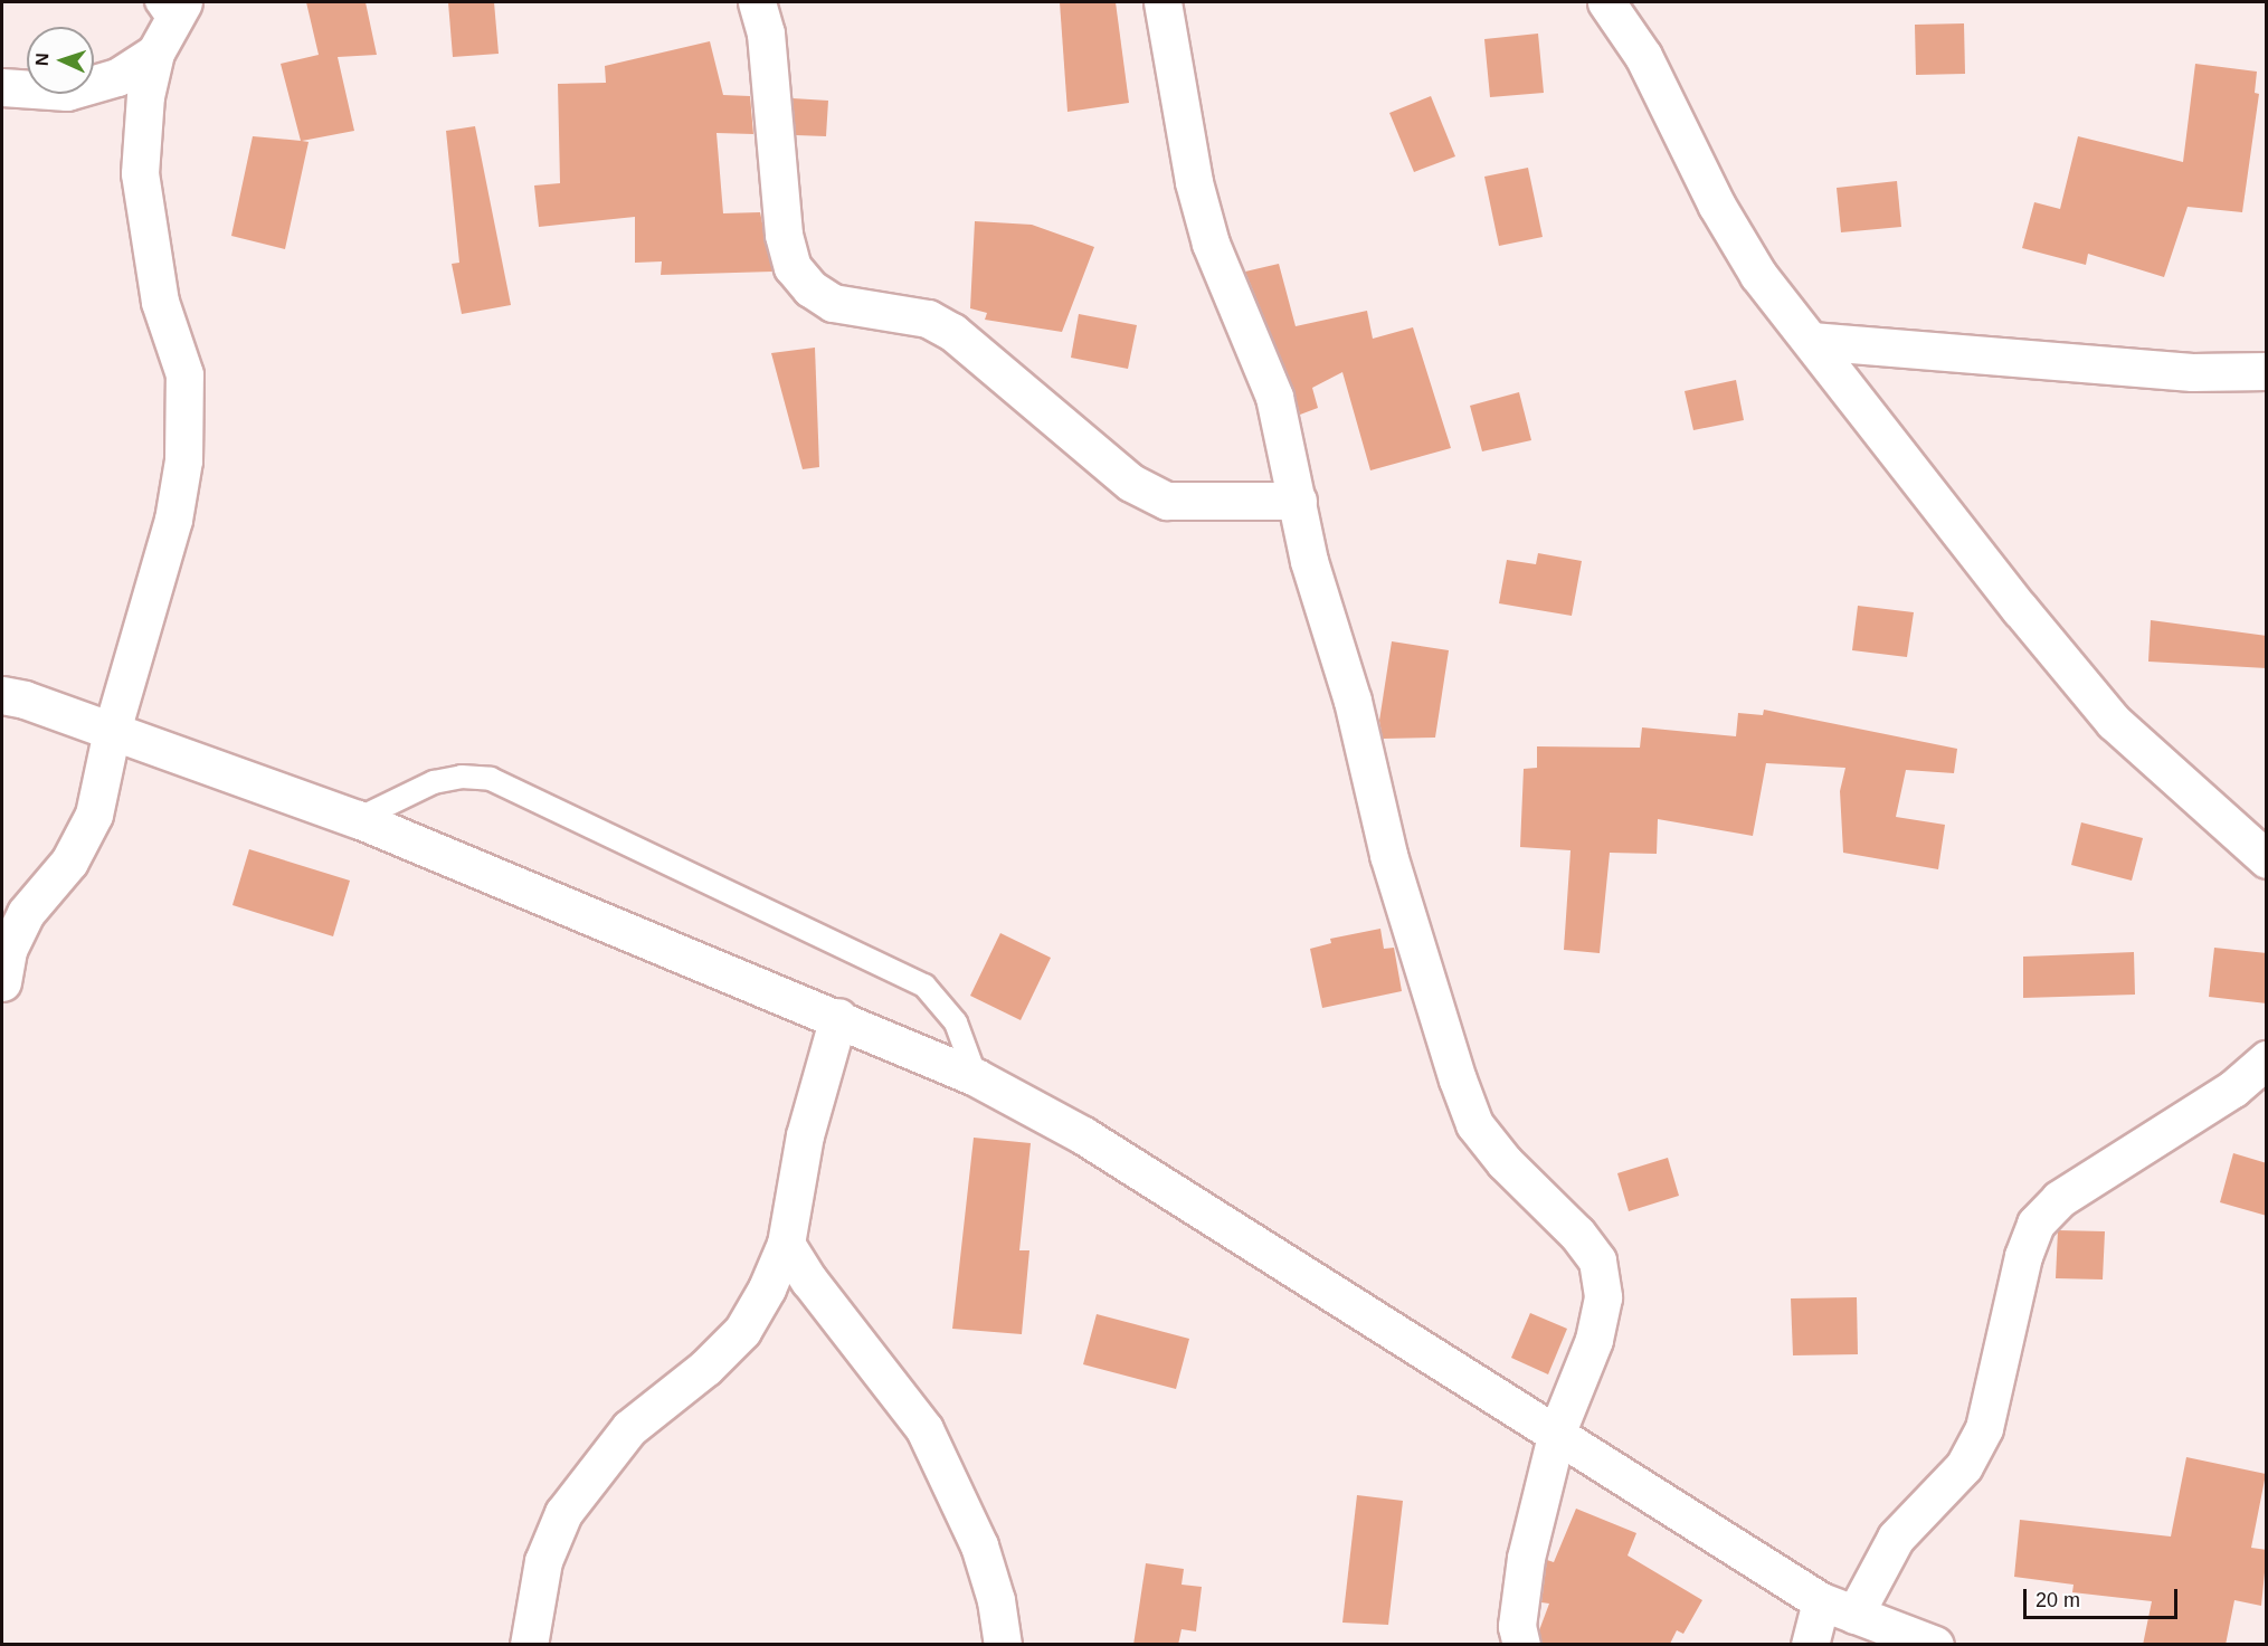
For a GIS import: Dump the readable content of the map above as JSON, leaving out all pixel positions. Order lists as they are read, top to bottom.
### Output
{
  "scale_bar": "20 m",
  "north": "left"
}
